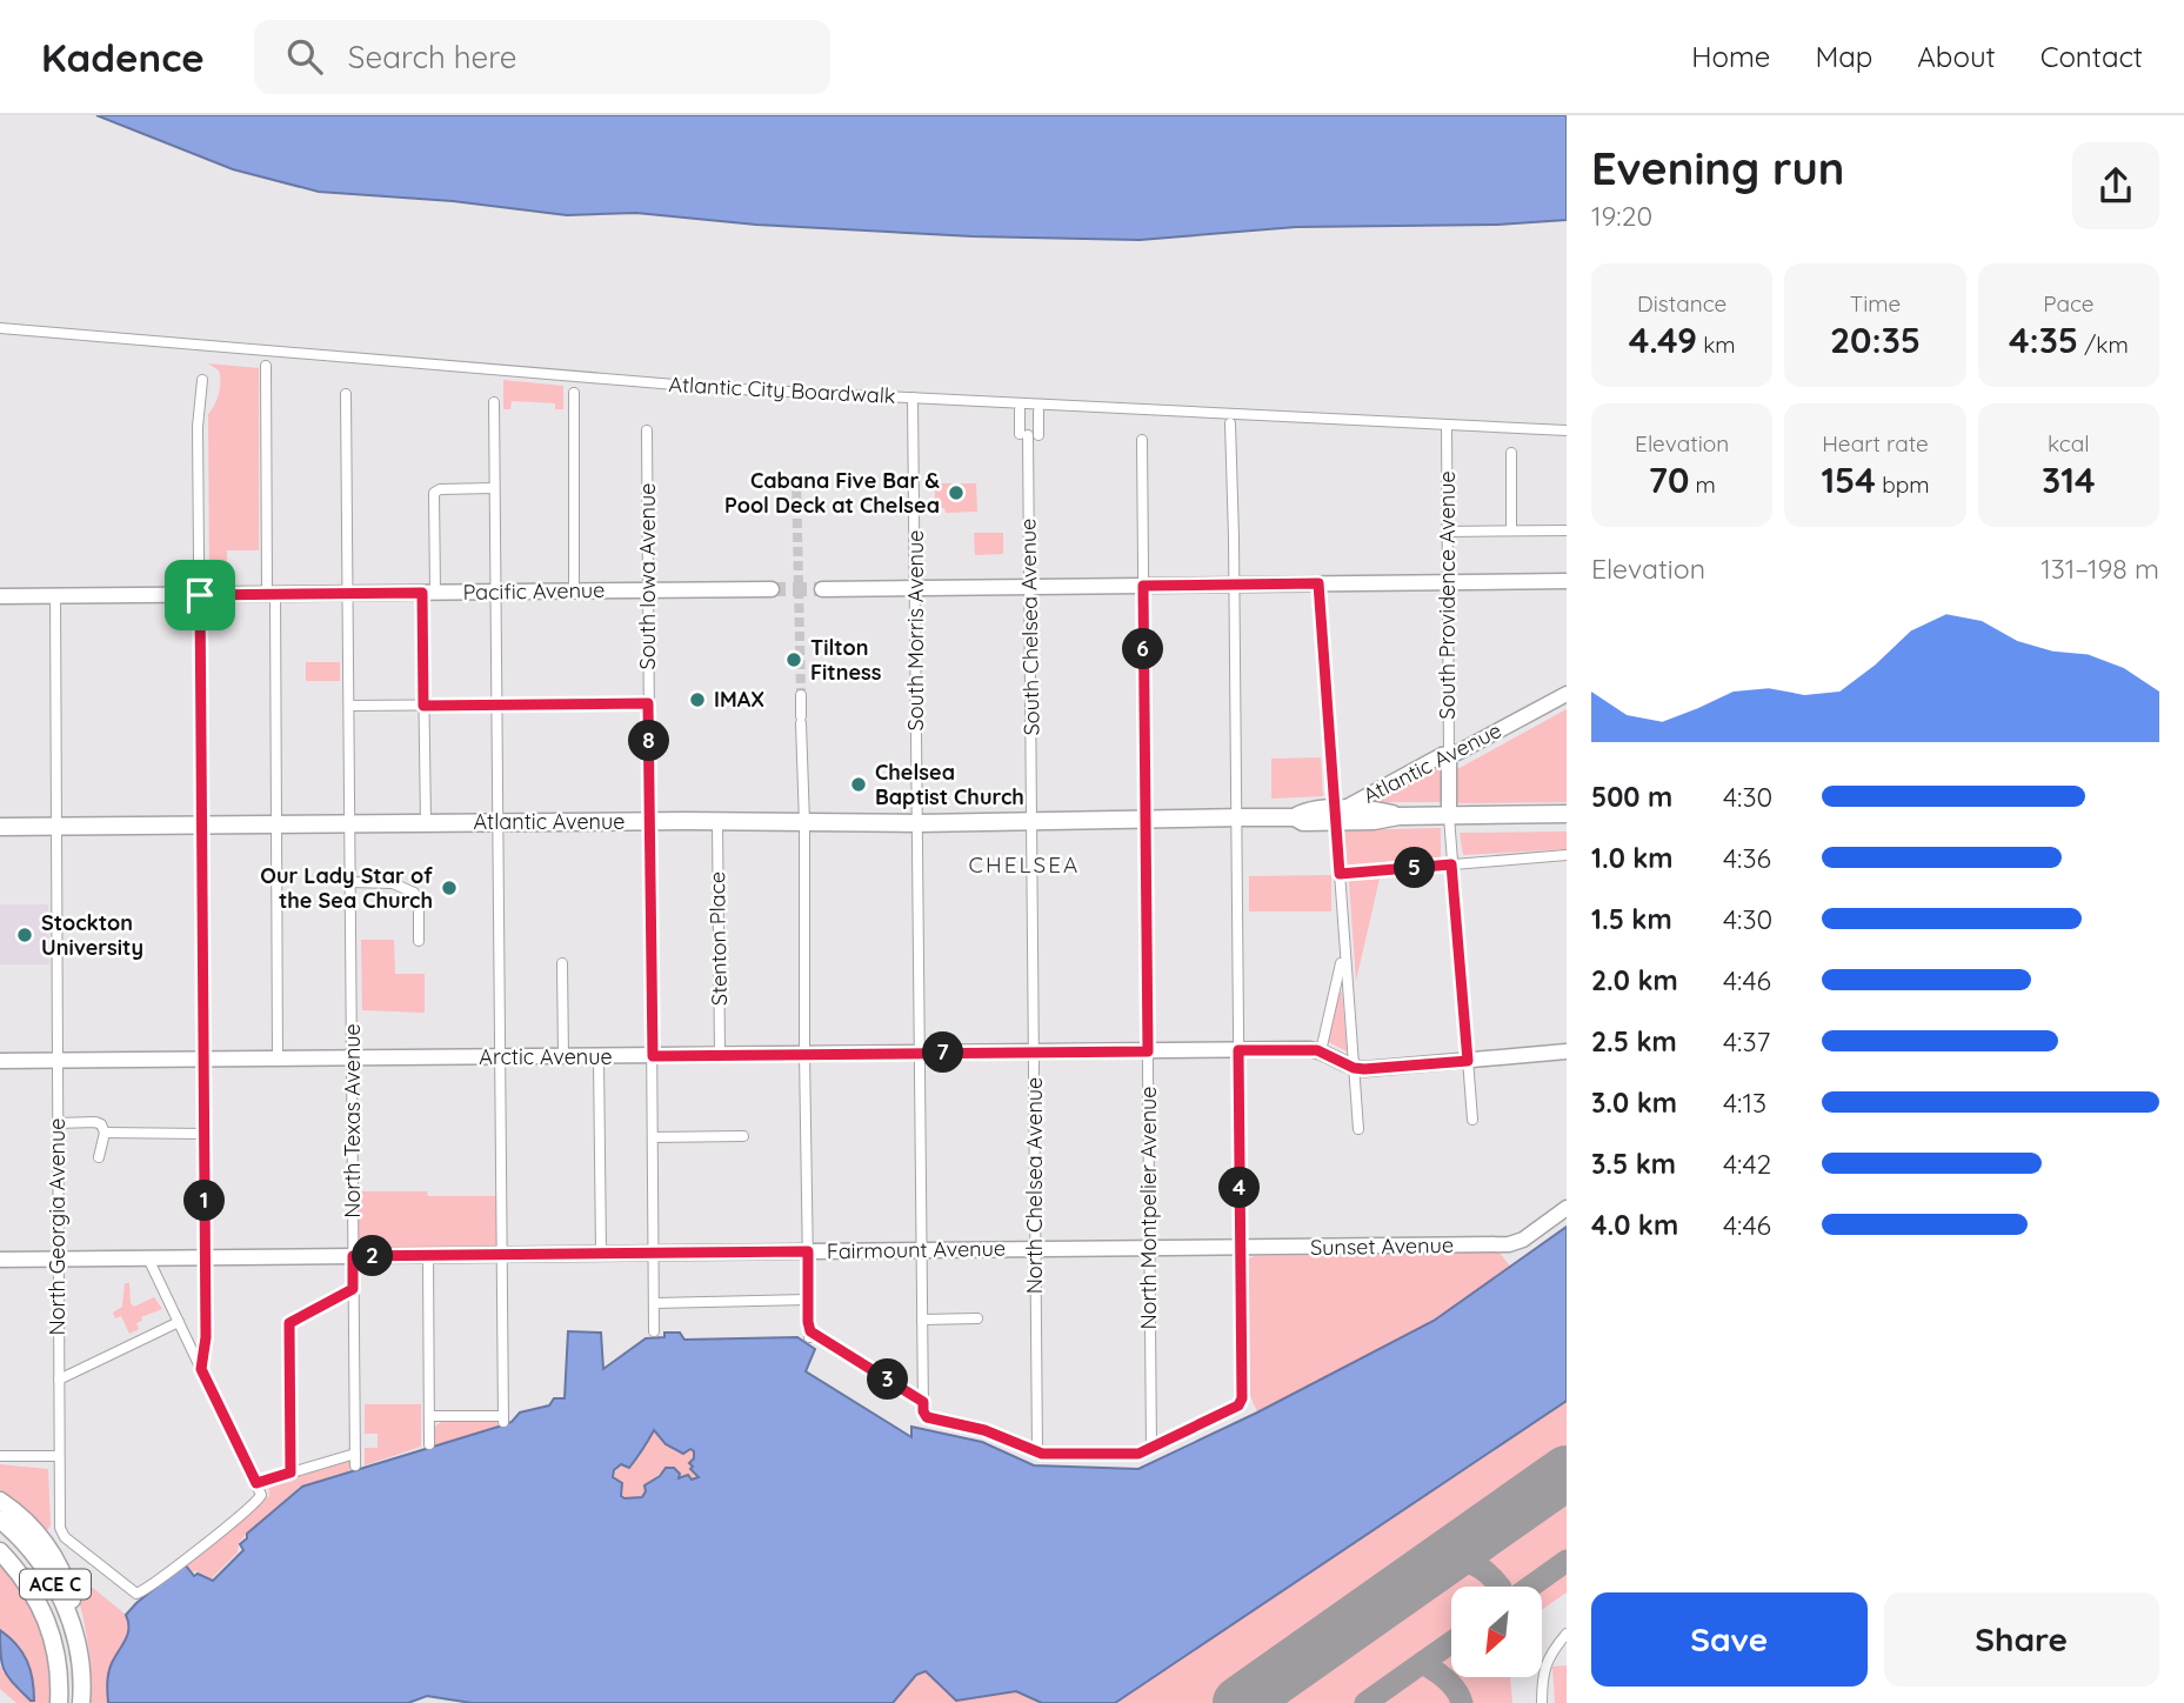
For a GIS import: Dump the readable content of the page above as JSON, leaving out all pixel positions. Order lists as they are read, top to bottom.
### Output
{
  "streets": {
    "highway": ["Atlantic Avenue", "ACE C"],
    "street": [
      "Atlantic City Boardwalk",
      "South Iowa Avenue",
      "Pacific Avenue",
      "South Providence Avenue",
      "South Chelsea Avenue",
      "South Morris Avenue",
      "Stenton Place",
      "Arctic Avenue",
      "North Texas Avenue",
      "North Chelsea Avenue",
      "North Montpelier Avenue",
      "North Georgia Avenue",
      "Sunset Avenue",
      "Fairmount Avenue"
    ]
  },
  "crossings": [
    ["Atlantic City Boardwalk", "South Providence Avenue"],
    ["Atlantic City Boardwalk", "South Morris Avenue"],
    ["South Iowa Avenue", "Pacific Avenue"],
    ["South Iowa Avenue", "Atlantic Avenue"],
    ["South Iowa Avenue", "Arctic Avenue"],
    ["South Iowa Avenue", "Fairmount Avenue"],
    ["Pacific Avenue", "North Texas Avenue"],
    ["Pacific Avenue", "North Georgia Avenue"],
    ["South Providence Avenue", "Atlantic Avenue"],
    ["South Chelsea Avenue", "Atlantic Avenue"],
    ["South Chelsea Avenue", "North Chelsea Avenue"],
    ["South Morris Avenue", "Atlantic Avenue"],
    ["South Morris Avenue", "Arctic Avenue"],
    ["South Morris Avenue", "Fairmount Avenue"],
    ["Atlantic Avenue", "Stenton Place"],
    ["Atlantic Avenue", "North Texas Avenue"],
    ["Atlantic Avenue", "North Chelsea Avenue"],
    ["Atlantic Avenue", "North Montpelier Avenue"],
    ["Atlantic Avenue", "North Georgia Avenue"],
    ["Stenton Place", "Arctic Avenue"],
    ["Arctic Avenue", "North Texas Avenue"],
    ["Arctic Avenue", "North Chelsea Avenue"],
    ["Arctic Avenue", "North Montpelier Avenue"],
    ["Arctic Avenue", "North Georgia Avenue"],
    ["North Texas Avenue", "Fairmount Avenue"],
    ["North Chelsea Avenue", "Fairmount Avenue"],
    ["North Montpelier Avenue", "Fairmount Avenue"],
    ["North Georgia Avenue", "Fairmount Avenue"],
    ["Sunset Avenue", "Fairmount Avenue"]
  ],
  "districts": ["CHELSEA"],
  "places": [
    "Cabana Five Bar & Pool Deck at Chelsea",
    "Tilton Fitness",
    "IMAX",
    "Chelsea Baptist Church",
    "Our Lady Star of the Sea Church",
    "Stockton University"
  ],
  "north": "bottom left",
  "page": {
    "header": "Kadence",
    "search": "Search here",
    "nav": [
      "Home",
      "Map",
      "About",
      "Contact"
    ],
    "heading": ["Evening run", "19:20"],
    "stats": [
      ["Distance", "4.49 km"],
      ["Time", "20:35"],
      ["Pace", "4:35 /km"],
      ["Elevation", "70 m"],
      ["Heart rate", "154 bpm"],
      ["kcal", "314"]
    ],
    "chart": ["Elevation", "131–198 m"],
    "pins": [
      "6",
      "8",
      "5",
      "7",
      "4",
      "1",
      "2",
      "3"
    ],
    "list": [
      {
        "name": "500 m",
        "note": "4:30"
      },
      {
        "name": "1.0 km",
        "note": "4:36"
      },
      {
        "name": "1.5 km",
        "note": "4:30"
      },
      {
        "name": "2.0 km",
        "note": "4:46"
      },
      {
        "name": "2.5 km",
        "note": "4:37"
      },
      {
        "name": "3.0 km",
        "note": "4:13"
      },
      {
        "name": "3.5 km",
        "note": "4:42"
      },
      {
        "name": "4.0 km",
        "note": "4:46"
      }
    ],
    "buttons": ["Save", "Share"]
  }
}
